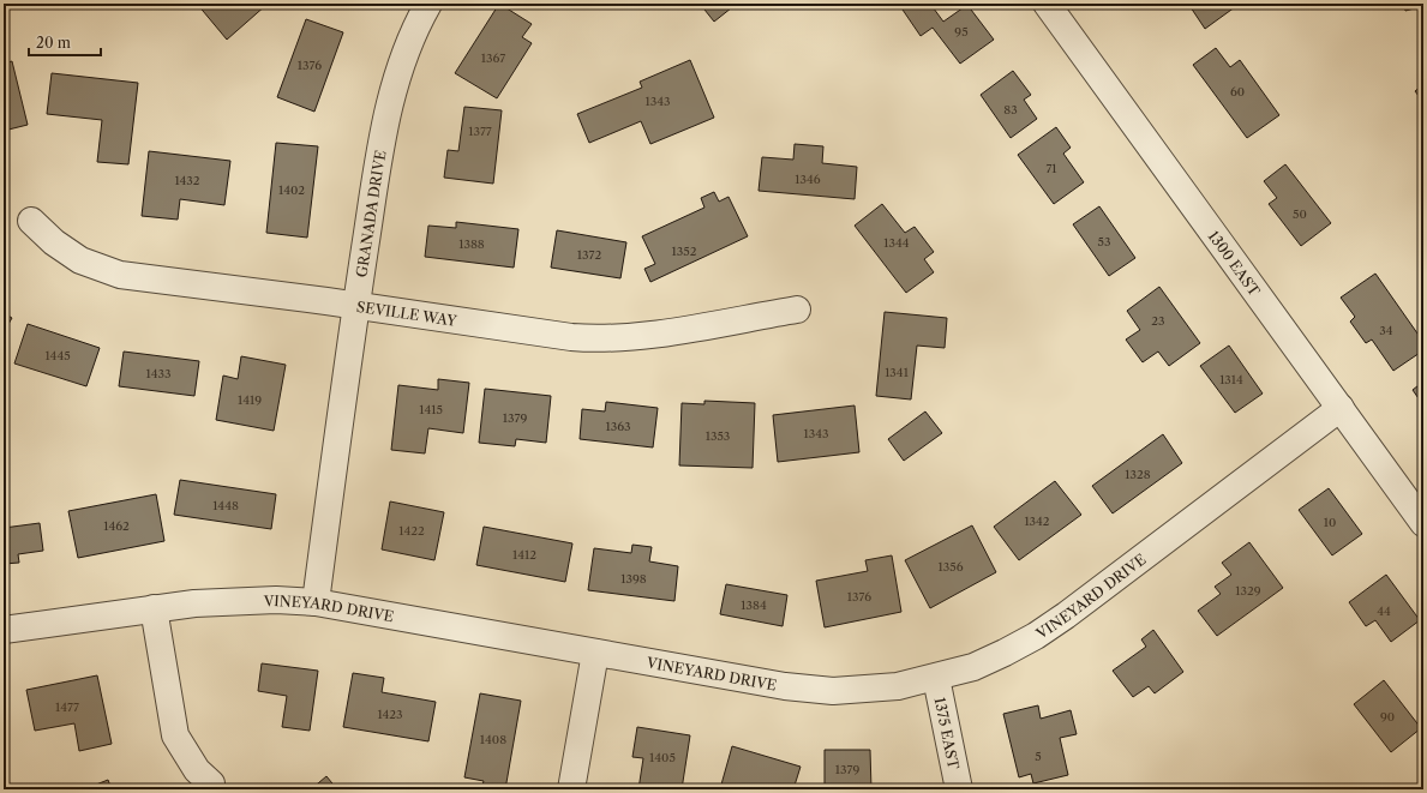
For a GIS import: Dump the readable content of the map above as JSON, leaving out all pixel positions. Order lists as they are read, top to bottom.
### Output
{
  "streets": {
    "street": [
      "GRANADA DRIVE",
      "1300 EAST",
      "SEVILLE WAY",
      "VINEYARD DRIVE",
      "1375 EAST"
    ]
  },
  "crossings": [
    ["GRANADA DRIVE", "SEVILLE WAY"],
    ["GRANADA DRIVE", "VINEYARD DRIVE"],
    ["1300 EAST", "VINEYARD DRIVE"],
    ["VINEYARD DRIVE", "1375 EAST"]
  ],
  "house_numbers": [
    "95",
    "1367",
    "1376",
    "60",
    "1343",
    "83",
    "1377",
    "71",
    "1346",
    "1432",
    "1402",
    "50",
    "53",
    "1344",
    "1388",
    "1352",
    "1372",
    "23",
    "34",
    "1445",
    "1341",
    "1433",
    "1314",
    "1419",
    "1415",
    "1379",
    "1363",
    "1343",
    "1353",
    "1328",
    "1448",
    "1342",
    "10",
    "1462",
    "1422",
    "1412",
    "1356",
    "1398",
    "1329",
    "1376",
    "1384",
    "44",
    "1477",
    "1423",
    "90",
    "1408",
    "5",
    "1405",
    "1379"
  ],
  "scale_bar": "20 m"
}
